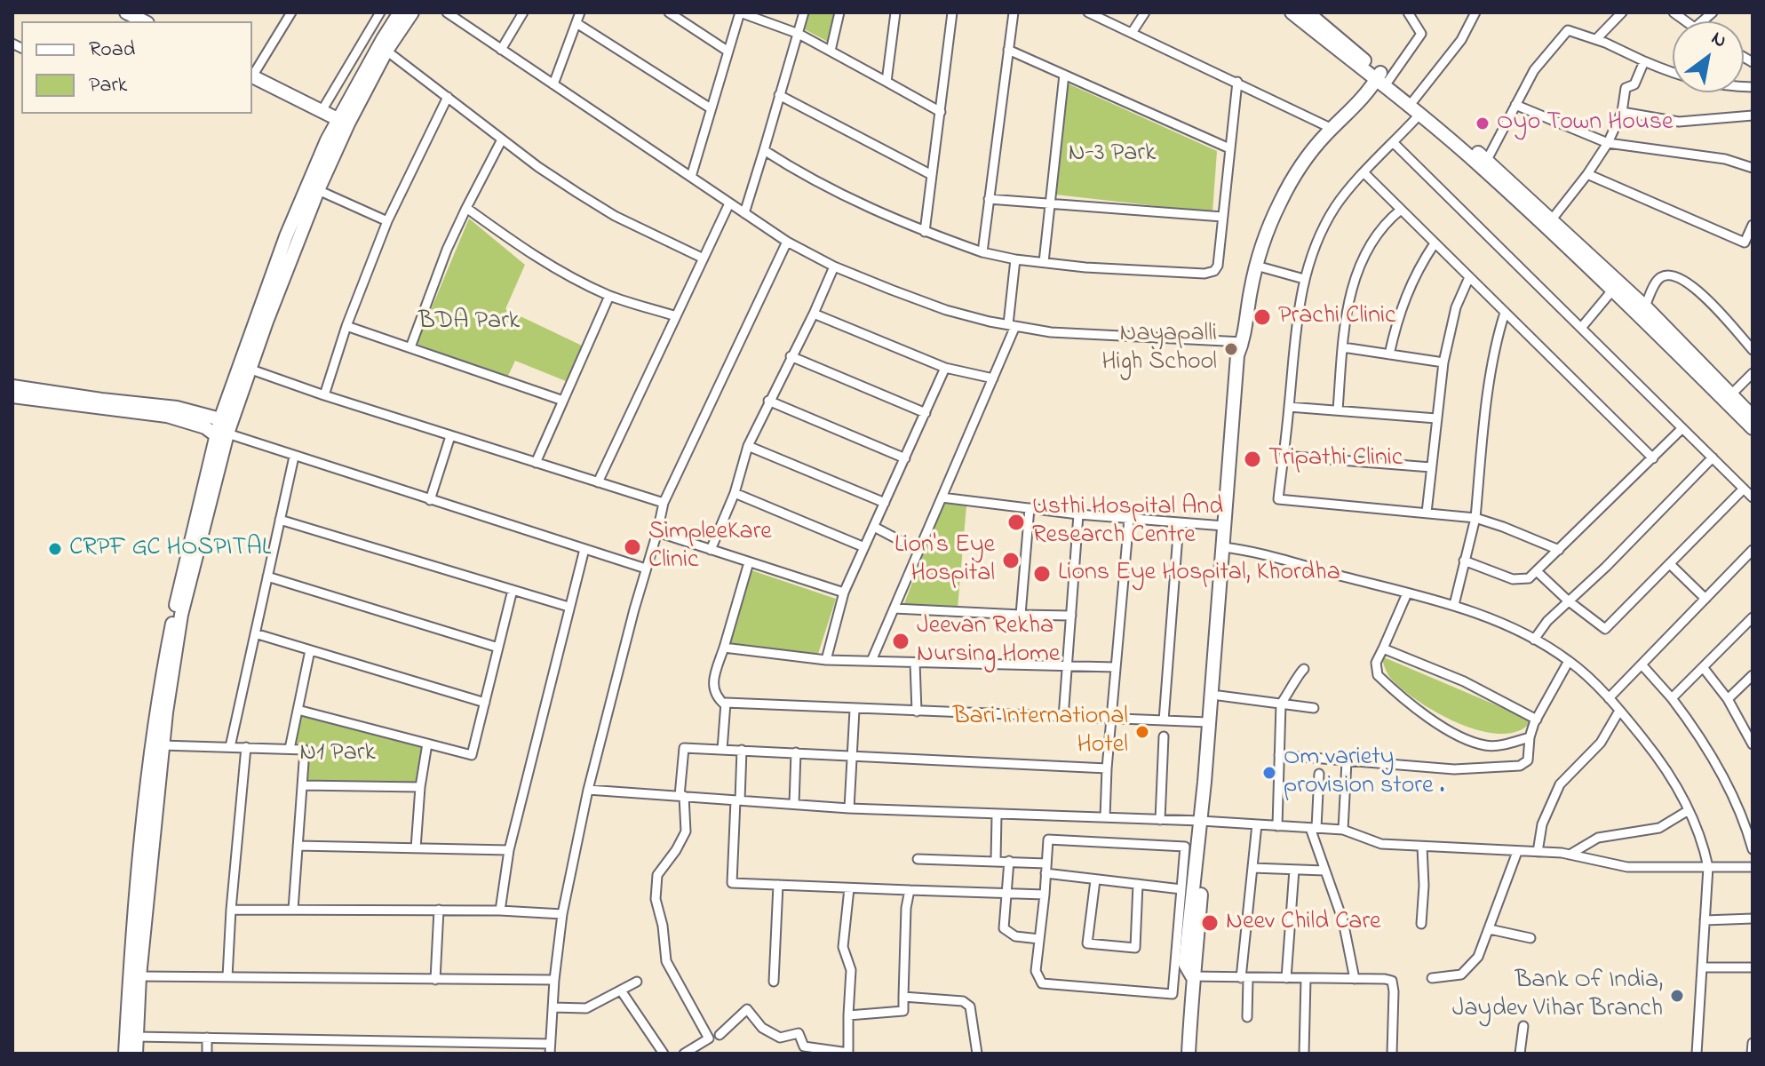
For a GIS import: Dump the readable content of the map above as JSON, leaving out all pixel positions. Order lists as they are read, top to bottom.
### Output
{
  "parks": ["N-3 Park", "BDA Park", "N1 Park"],
  "places": [
    "Oyo Town House",
    "Prachi Clinic",
    "Nayapalli High School",
    "Tripathi Clinic",
    "Usthi Hospital And Research Centre",
    "SimpleeKare Clinic",
    "CRPF GC HOSPITAL",
    "Lion's Eye Hospital",
    "Lions Eye Hospital, Khordha",
    "Jeevan Rekha Nursing Home",
    "Bari International Hotel",
    "Om variety provision store .",
    "Neev Child Care",
    "Bank Of India, Jaydev Vihar Branch"
  ],
  "legend": ["Road", "Park"],
  "north": "top right"
}
